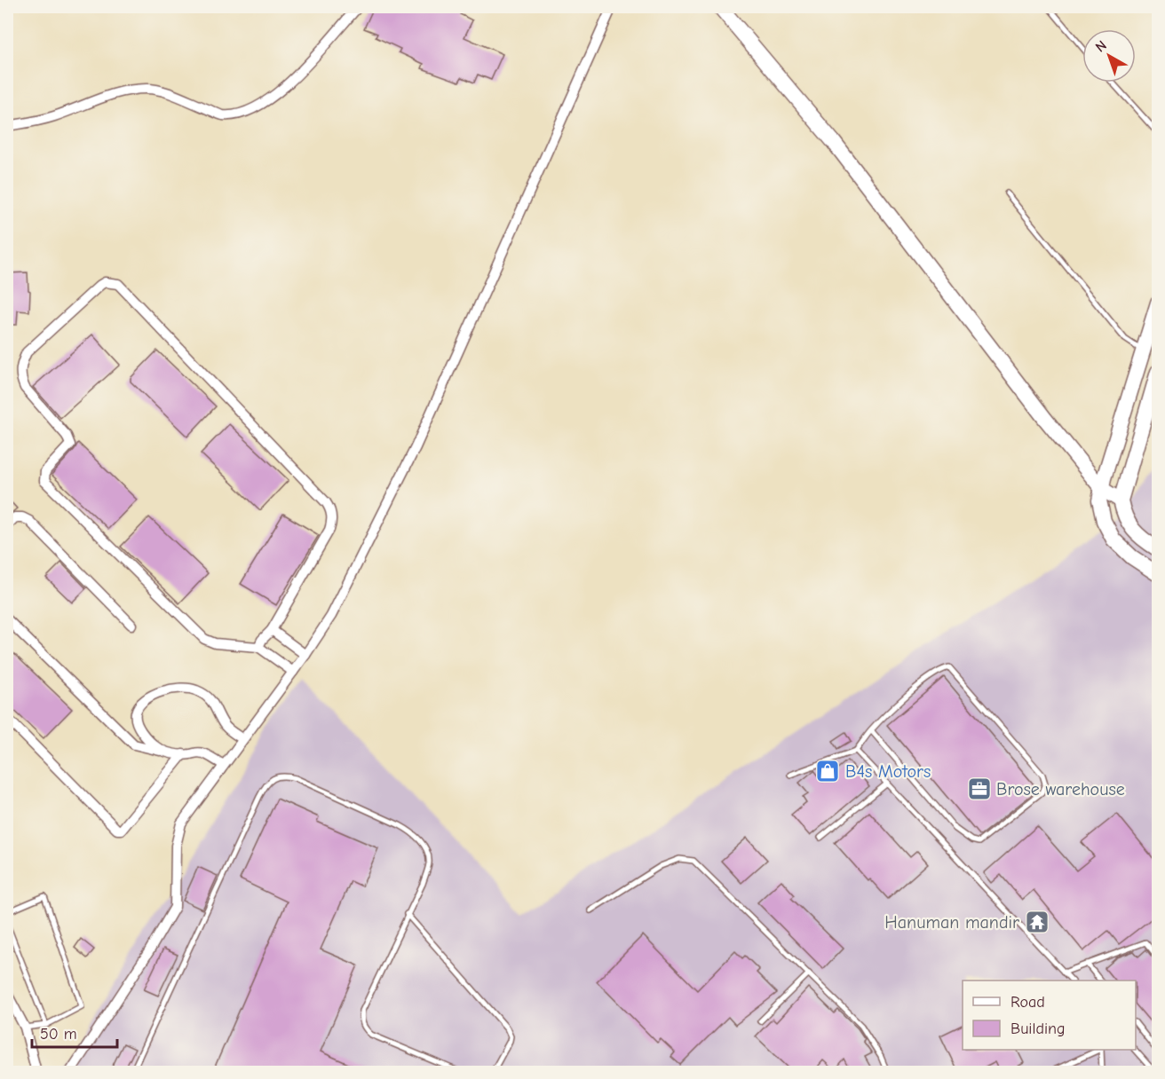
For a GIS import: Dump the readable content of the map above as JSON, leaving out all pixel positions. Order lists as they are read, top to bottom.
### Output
{
  "places": {
    "shop": ["B4s Motors"],
    "office": ["Brose warehouse"],
    "temple": ["Hanuman mandir"]
  },
  "legend": ["Road", "Building"],
  "scale_bar": "50 m",
  "north": "top left"
}
